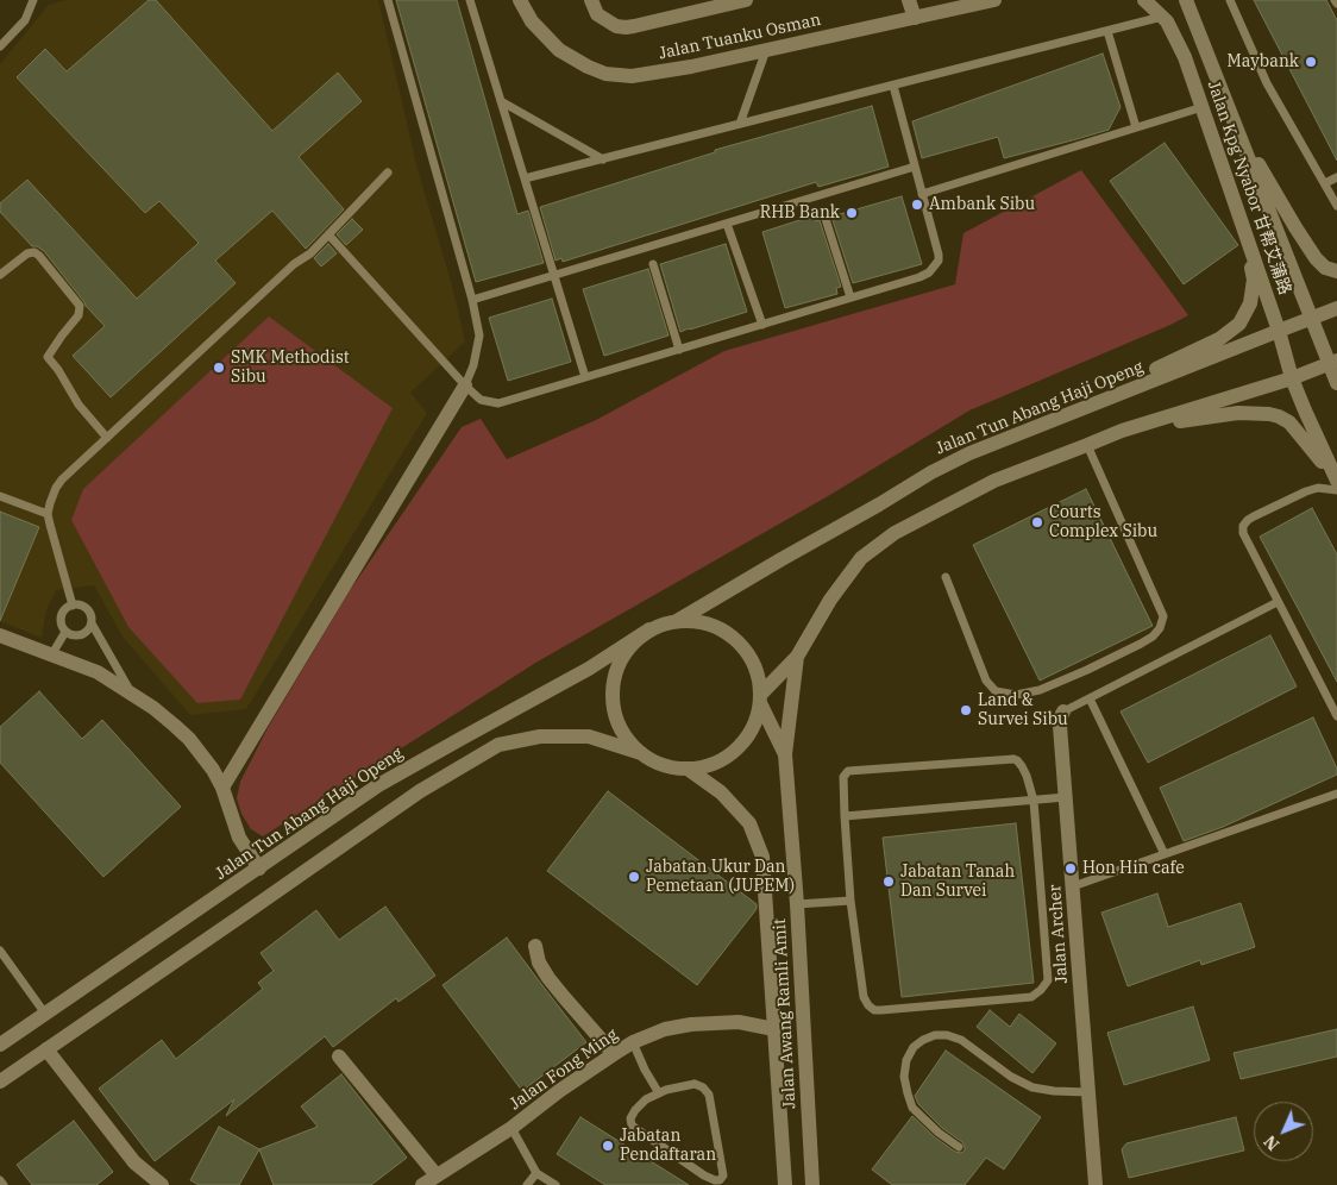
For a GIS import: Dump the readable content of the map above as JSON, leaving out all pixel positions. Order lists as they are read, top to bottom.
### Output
{
  "streets": {
    "main road": [
      "Jalan Tuanku Osman",
      "Jalan Kpg Nyabor 甘帮艾蒲路",
      "Jalan Tun Abang Haji Openg",
      "Jalan Archer",
      "Jalan Awang Ramli Amit",
      "Jalan Fong Ming"
    ]
  },
  "crossings": [
    ["Jalan Kpg Nyabor 甘帮艾蒲路", "Jalan Tun Abang Haji Openg"],
    ["Jalan Tun Abang Haji Openg", "Jalan Awang Ramli Amit"],
    ["Jalan Awang Ramli Amit", "Jalan Fong Ming"]
  ],
  "places": [
    "Maybank",
    "Ambank Sibu",
    "RHB Bank",
    "SMK Methodist Sibu",
    "Courts Complex Sibu",
    "Land & Survei Sibu",
    "Hon Hin cafe",
    "Jabatan Ukur Dan Pemetaan (JUPEM)",
    "Jabatan Tanah Dan Survei",
    "Jabatan Pendaftaran"
  ],
  "north": "bottom left"
}
